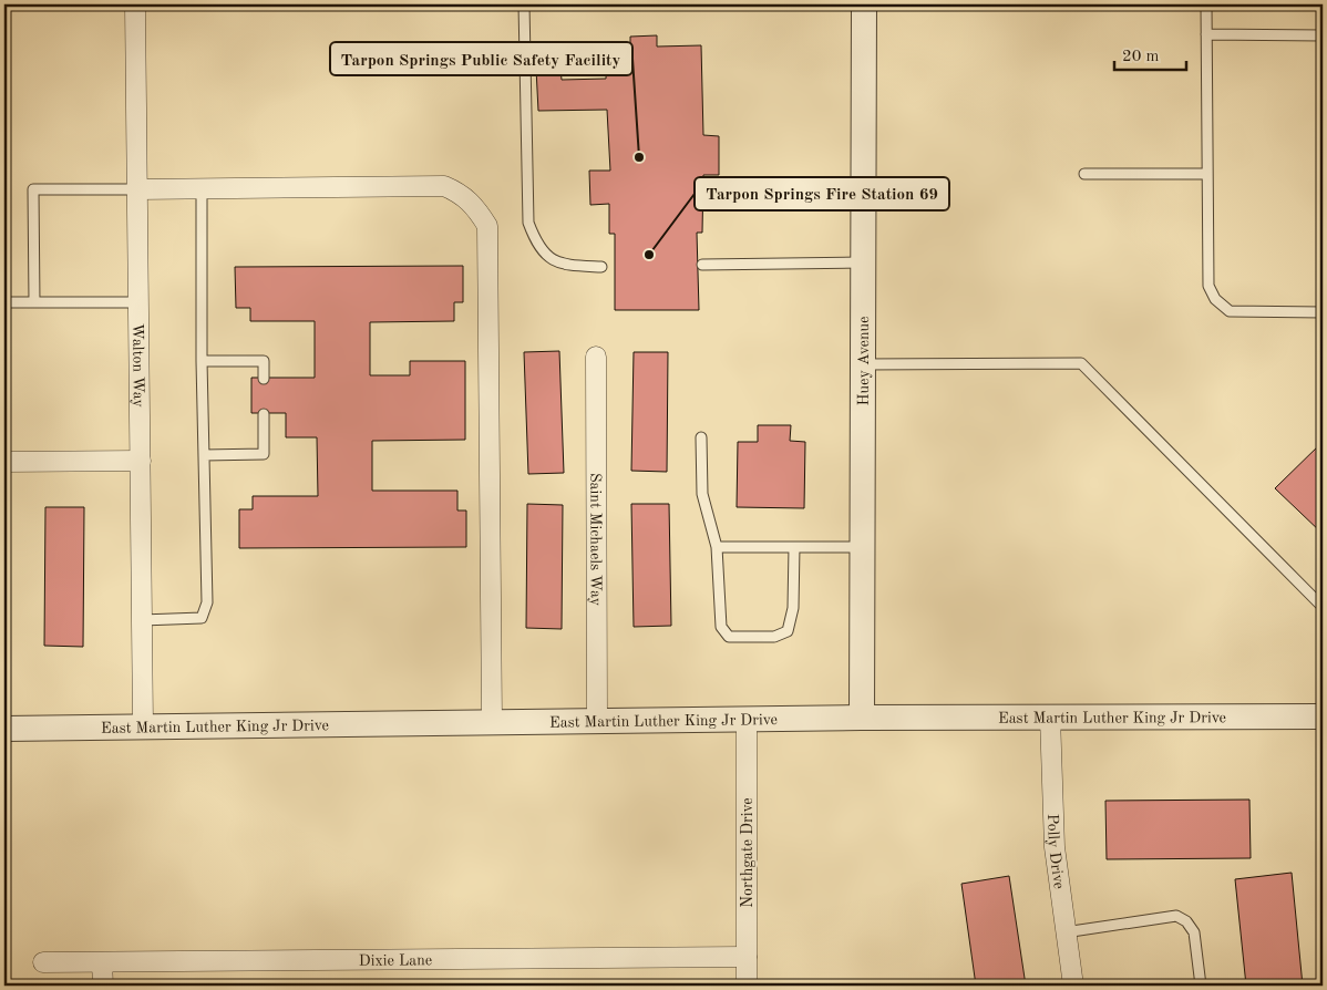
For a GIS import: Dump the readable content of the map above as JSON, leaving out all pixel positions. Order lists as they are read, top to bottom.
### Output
{
  "streets": {
    "street": [
      "Huey Avenue",
      "Walton Way",
      "Saint Michaels Way",
      "East Martin Luther King Jr Drive",
      "Polly Drive",
      "Northgate Drive",
      "Dixie Lane"
    ]
  },
  "crossings": [
    ["Huey Avenue", "East Martin Luther King Jr Drive"],
    ["Walton Way", "East Martin Luther King Jr Drive"],
    ["Saint Michaels Way", "East Martin Luther King Jr Drive"],
    ["East Martin Luther King Jr Drive", "Polly Drive"],
    ["East Martin Luther King Jr Drive", "Northgate Drive"],
    ["Northgate Drive", "Dixie Lane"]
  ],
  "places": ["Tarpon Springs Public Safety Facility", "Tarpon Springs Fire Station 69"],
  "scale_bar": "20 m"
}
